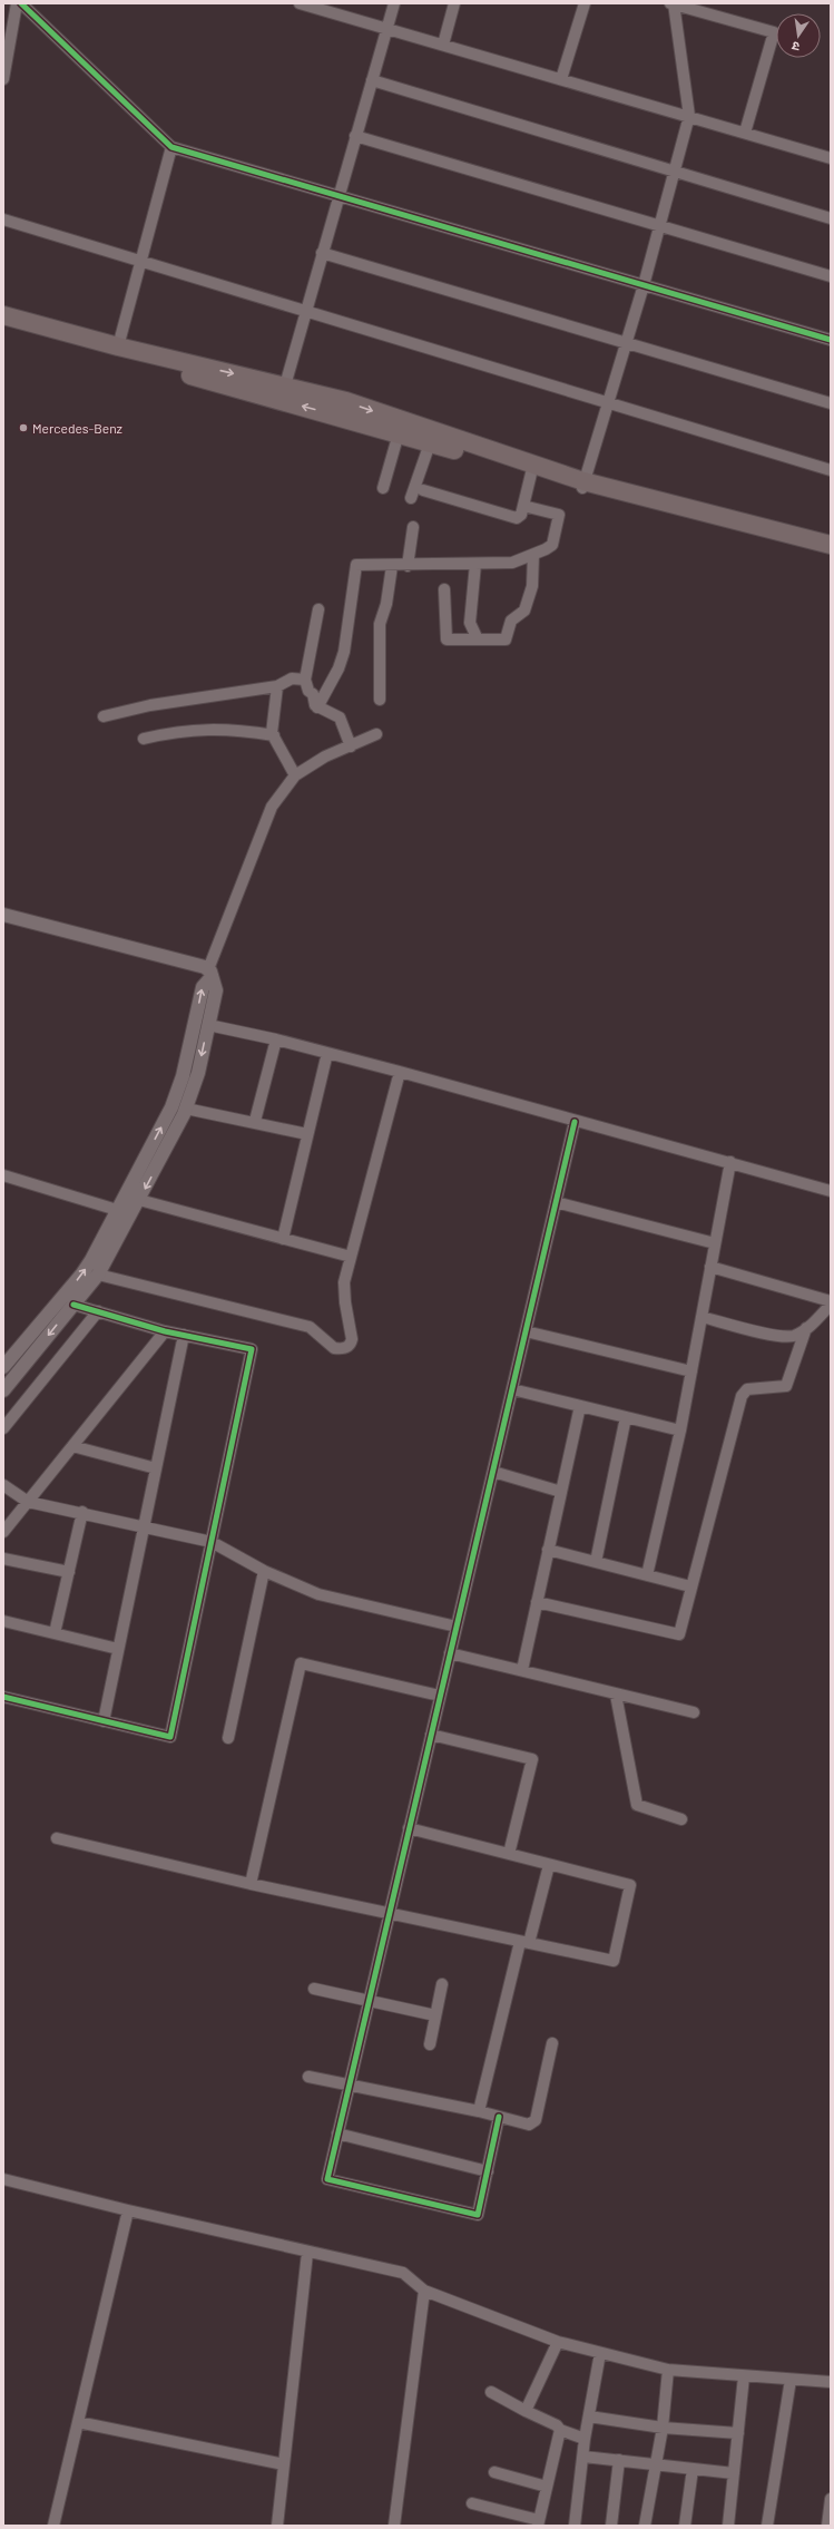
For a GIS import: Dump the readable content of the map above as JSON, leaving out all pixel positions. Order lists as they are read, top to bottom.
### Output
{
  "places": ["Mercedes-Benz"],
  "north": "bottom"
}
